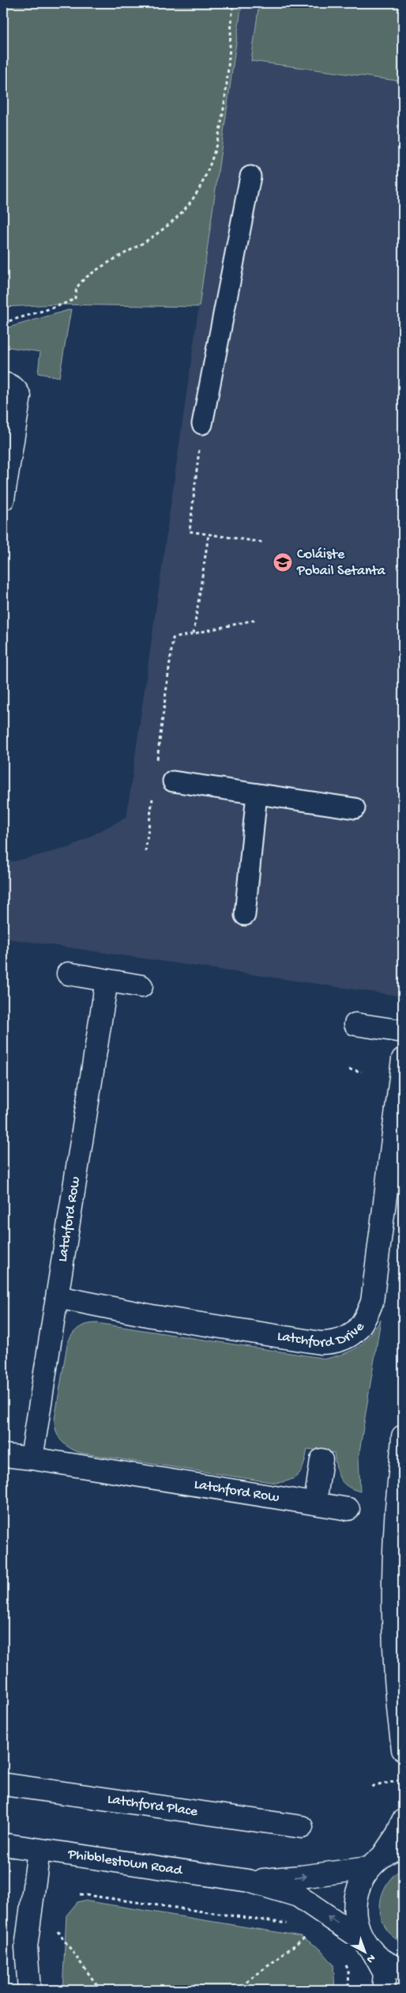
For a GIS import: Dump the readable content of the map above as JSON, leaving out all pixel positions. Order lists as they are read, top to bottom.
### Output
{
  "streets": {
    "street": [
      "Latchford Row",
      "Latchford Drive",
      "Latchford Place",
      "Phibblestown Road"
    ]
  },
  "crossings": [
    ["Latchford Row", "Latchford Drive"]
  ],
  "places": {
    "school or university": ["Coláiste Pobail Setanta"]
  },
  "north": "bottom right"
}
